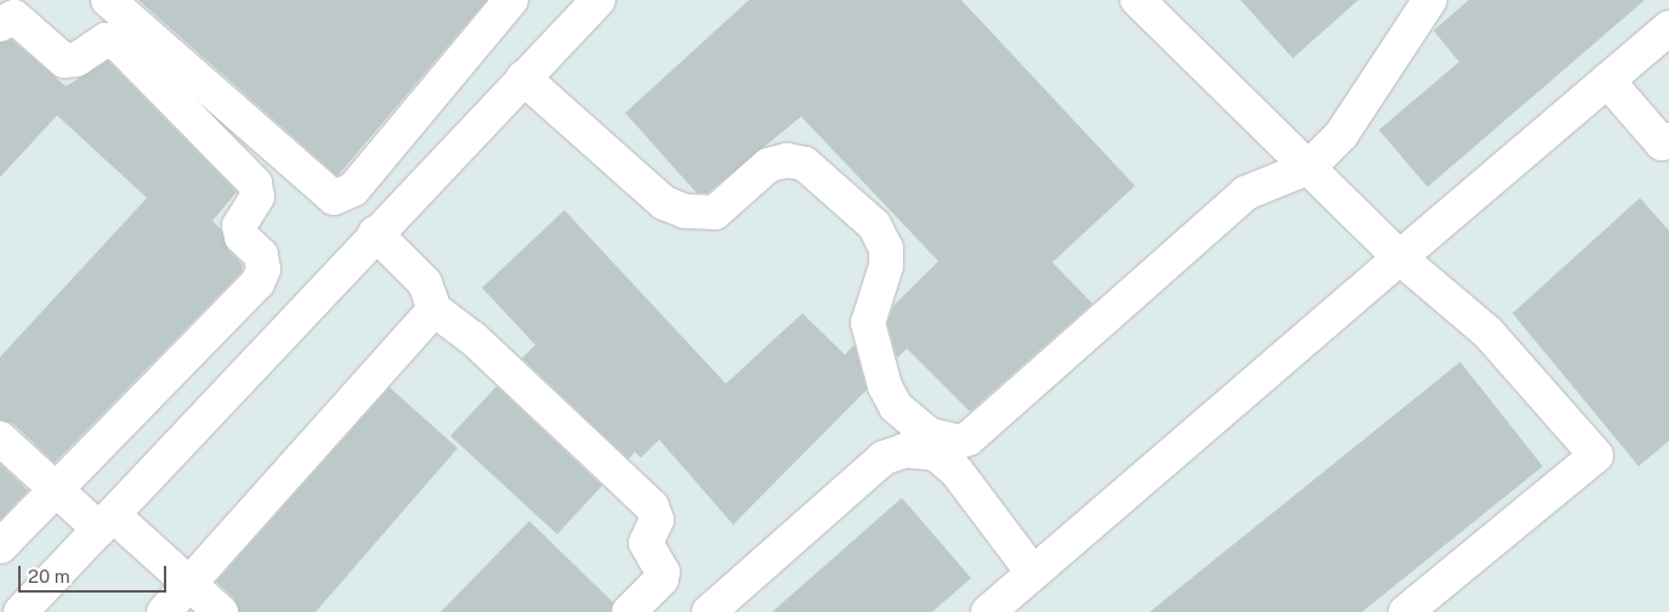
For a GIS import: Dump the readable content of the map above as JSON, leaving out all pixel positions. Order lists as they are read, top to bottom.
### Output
{
  "scale_bar": "20 m"
}
